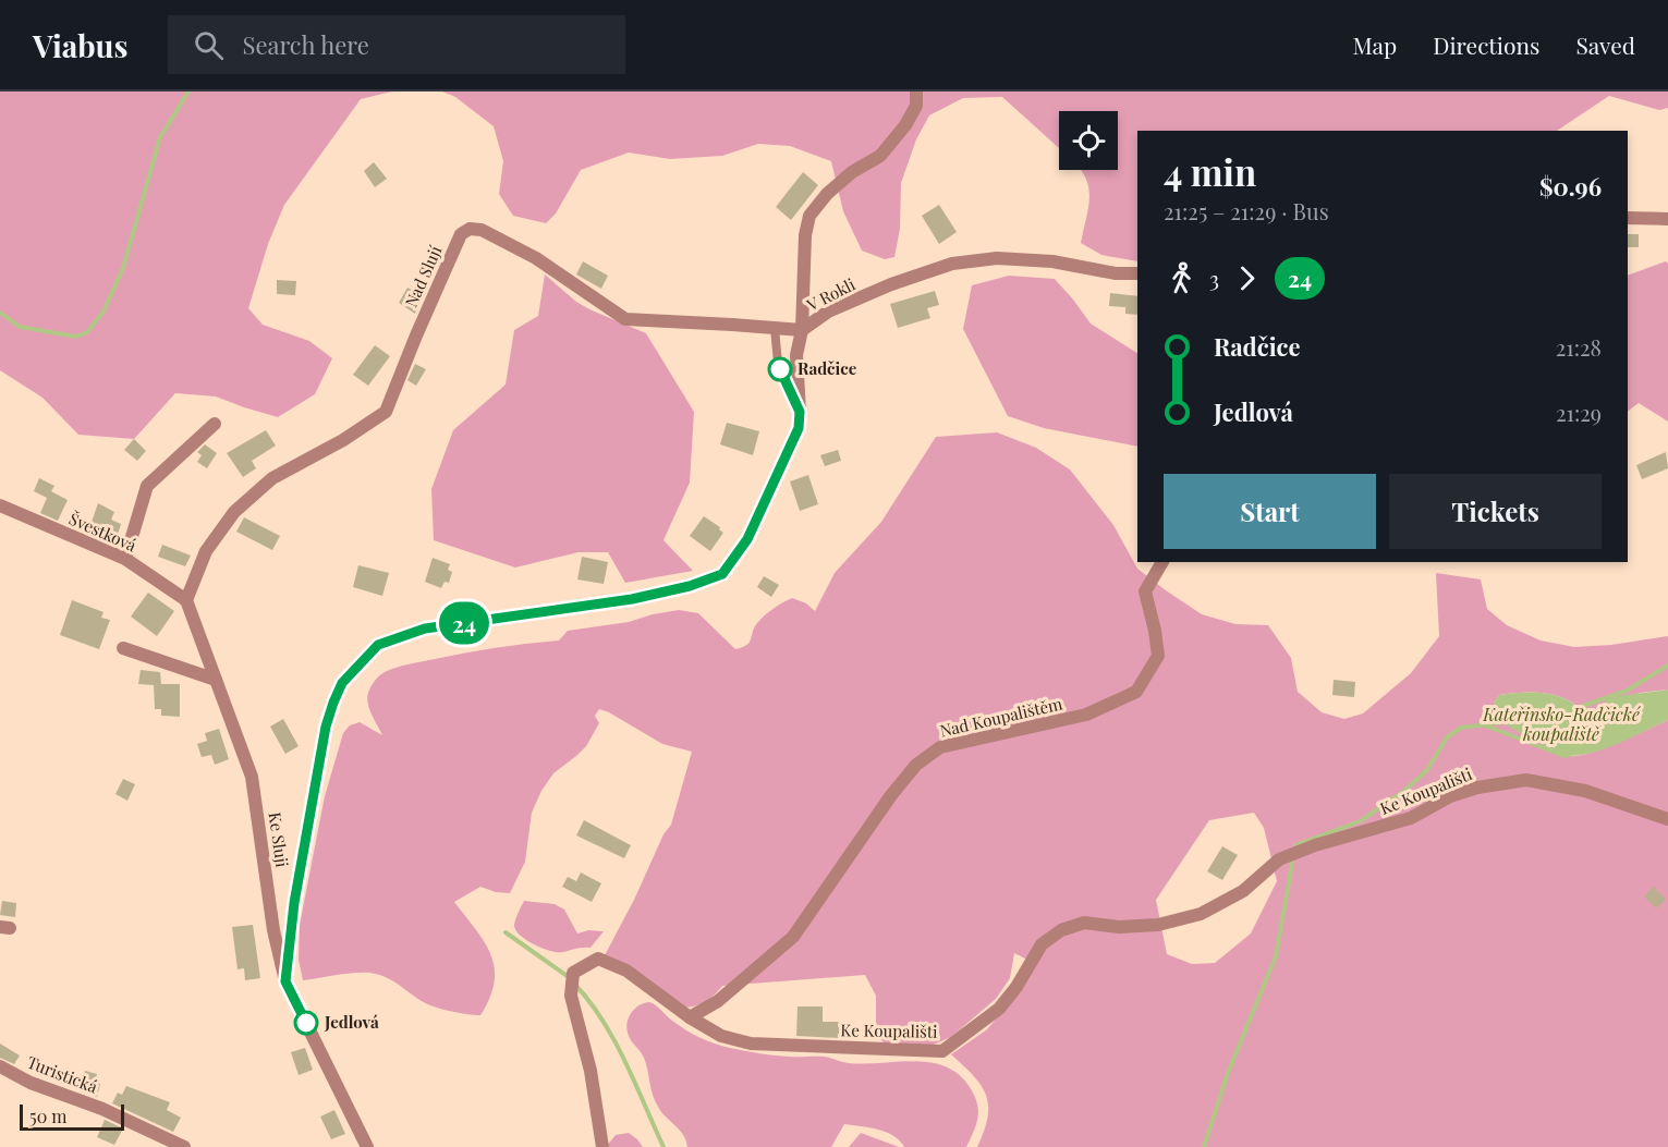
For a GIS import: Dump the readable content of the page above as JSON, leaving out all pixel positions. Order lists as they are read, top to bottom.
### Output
{
  "streets": {
    "street": [
      "Nad Slují",
      "V Rokli",
      "Švestková",
      "Nad Koupalištěm",
      "Ke Koupališti",
      "Ke Sluji",
      "Turistická"
    ]
  },
  "crossings": [
    ["Nad Slují", "V Rokli"],
    ["Nad Slují", "Švestková"],
    ["Nad Slují", "Ke Sluji"],
    ["V Rokli", "Ke Sluji"],
    ["Švestková", "Ke Sluji"],
    ["Nad Koupalištěm", "Ke Koupališti"]
  ],
  "water": ["Kateřinsko-Radčické koupaliště"],
  "places": ["Radčice", "Jedlová"],
  "lines": ["bus line 24"],
  "scale_bar": "50 m",
  "page": {
    "header": "Viabus",
    "search": "Search here",
    "nav": ["Map", "Directions", "Saved"],
    "on_map": "24",
    "heading": ["4 min", "21:25 – 21:29 · Bus", "$0.96"],
    "legs": ["3", "24"],
    "list": [
      {
        "name": "Radčice",
        "value": "21:28"
      },
      {
        "name": "Jedlová",
        "value": "21:29"
      }
    ],
    "buttons": ["Start", "Tickets"],
    "scale": "50 m"
  }
}
